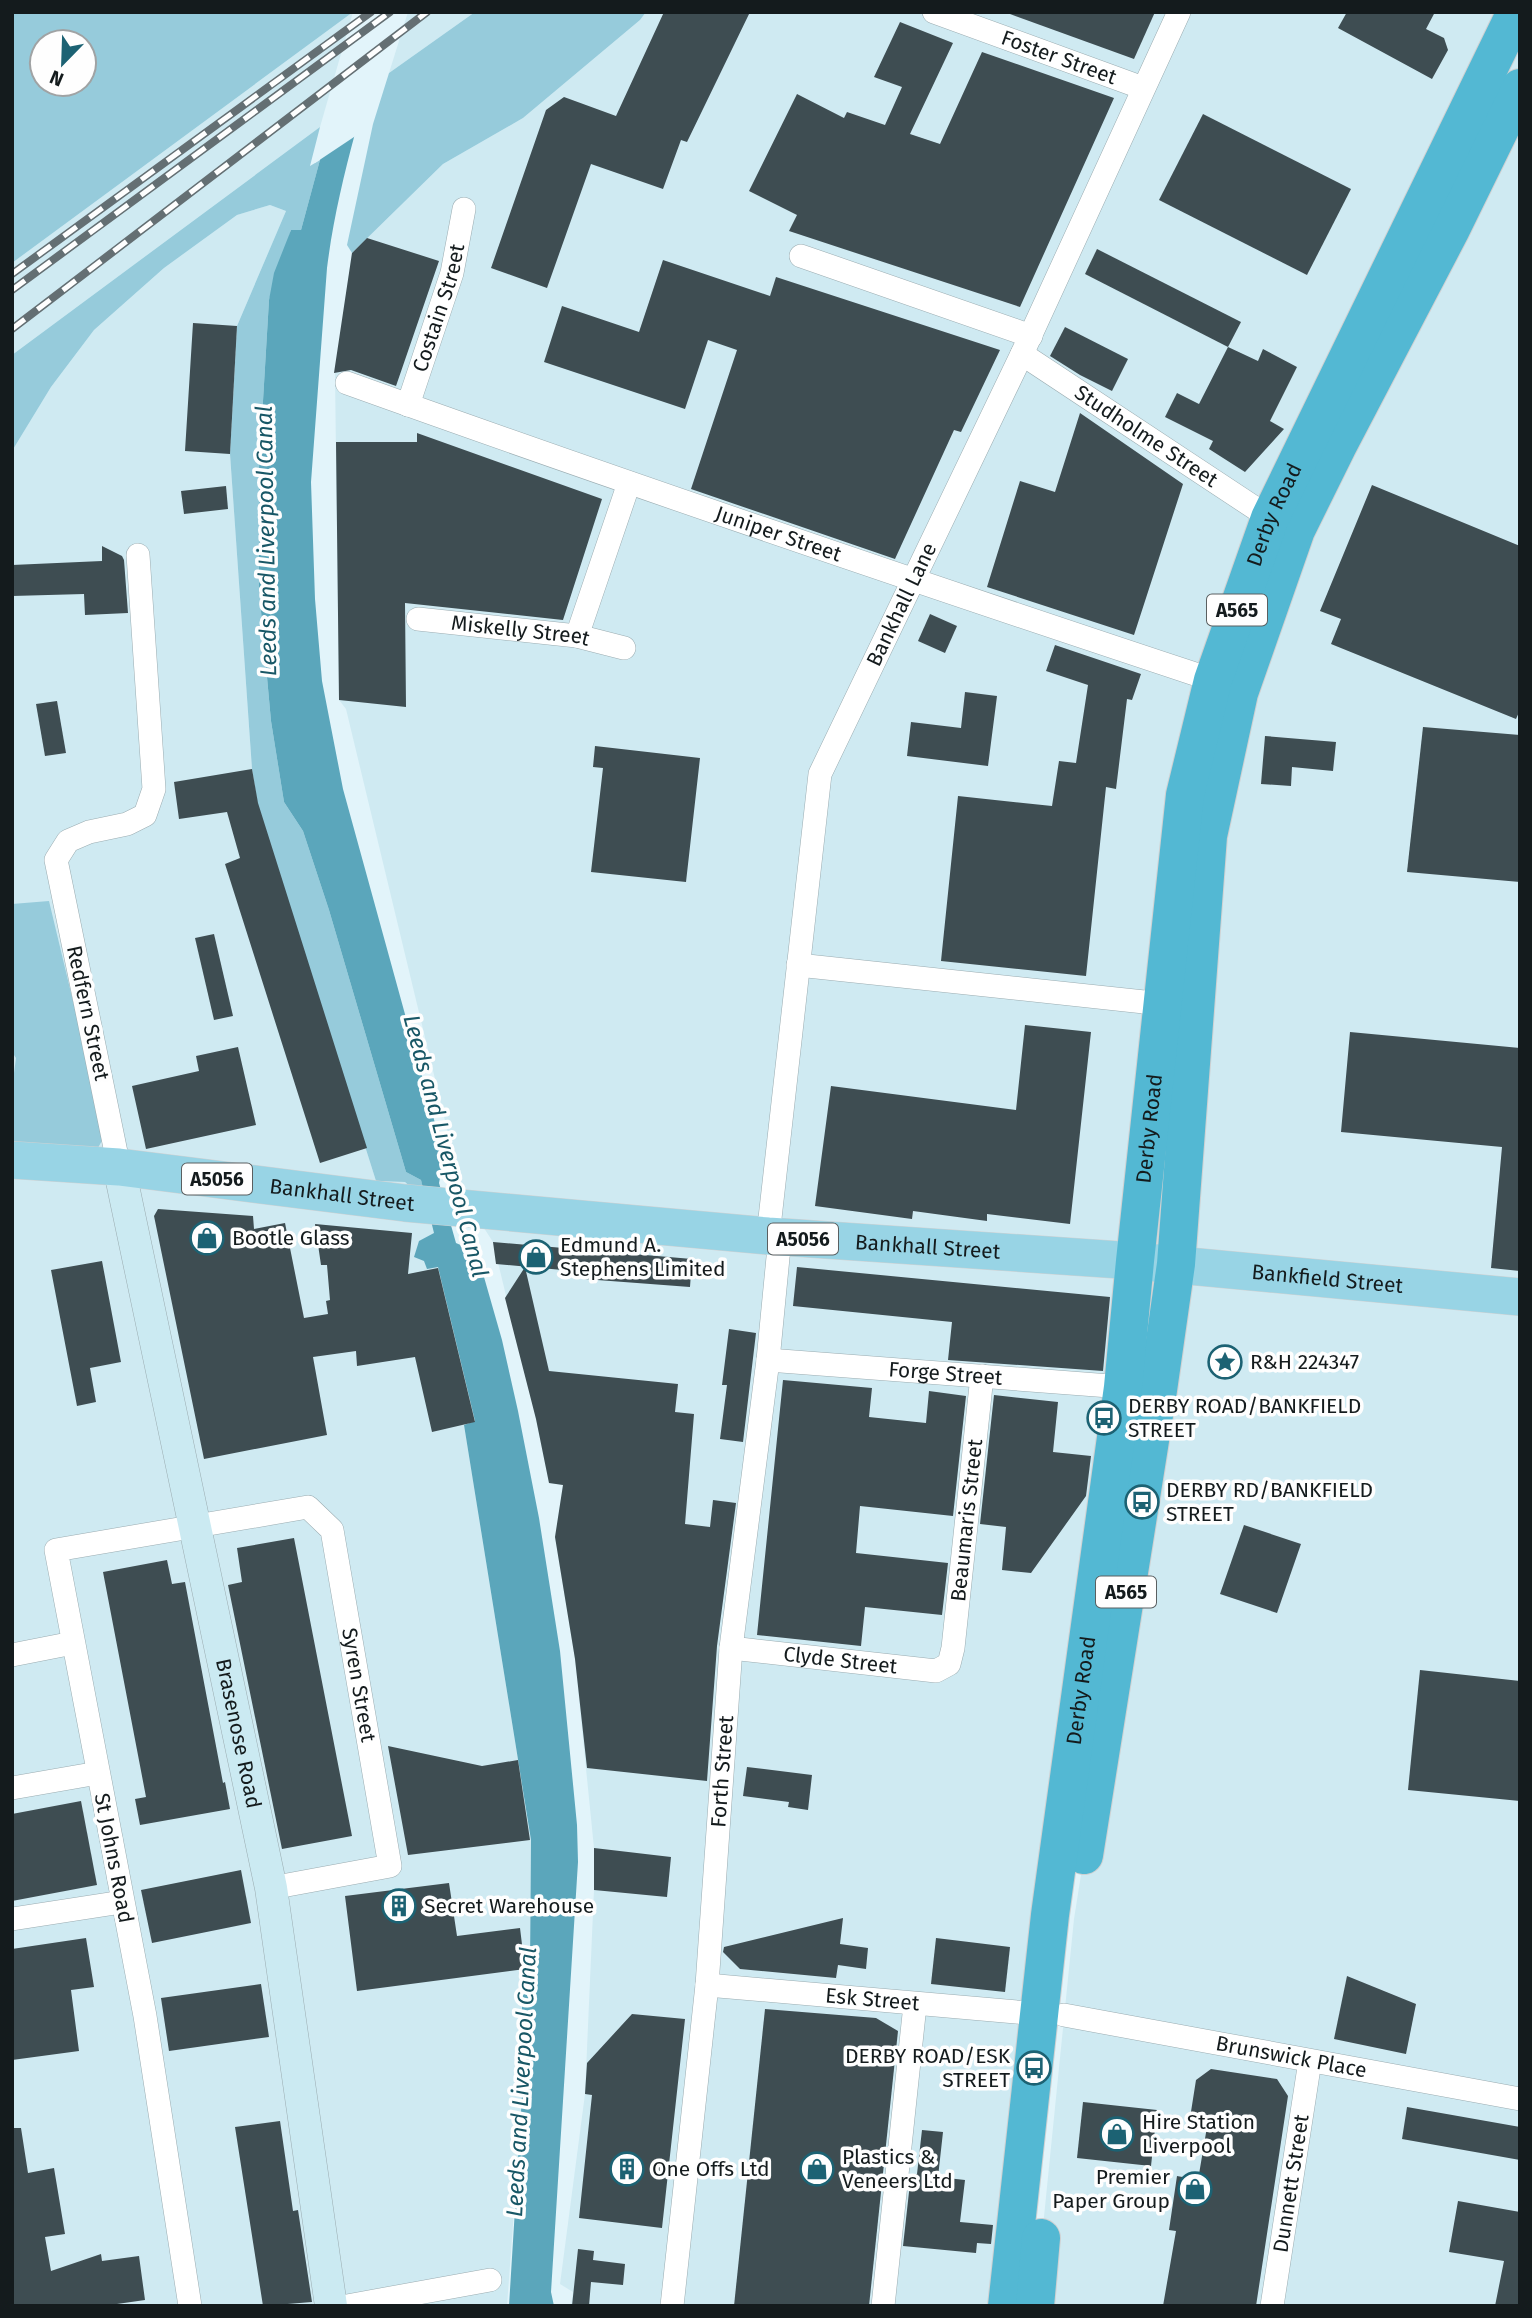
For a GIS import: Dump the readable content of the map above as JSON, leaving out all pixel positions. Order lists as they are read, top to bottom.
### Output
{
  "streets": {
    "highway": ["Derby Road", "A565"],
    "main road": [
      "A5056",
      "Bankhall Street",
      "Bankfield Street",
      "Brasenose Road"
    ],
    "street": [
      "Foster Street",
      "Costain Street",
      "Studholme Street",
      "Juniper Street",
      "Bankhall Lane",
      "Miskelly Street",
      "Redfern Street",
      "Forge Street",
      "Beaumaris Street",
      "Clyde Street",
      "Syren Street",
      "Forth Street",
      "St Johns Road",
      "Esk Street",
      "Brunswick Place",
      "Dunnett Street"
    ]
  },
  "crossings": [
    ["Foster Street", "Bankhall Lane"],
    ["Costain Street", "Juniper Street"],
    ["Studholme Street", "Derby Road"],
    ["Studholme Street", "Bankhall Lane"],
    ["Derby Road", "Juniper Street"],
    ["Derby Road", "Bankhall Street"],
    ["Derby Road", "Bankfield Street"],
    ["Derby Road", "Forge Street"],
    ["Derby Road", "Esk Street"],
    ["Derby Road", "Brunswick Place"],
    ["Juniper Street", "Bankhall Lane"],
    ["Bankhall Lane", "Bankhall Street"],
    ["Bankhall Lane", "Forth Street"],
    ["Redfern Street", "Bankhall Street"],
    ["Redfern Street", "Brasenose Road"],
    ["Bankhall Street", "Bankfield Street"],
    ["Bankhall Street", "Brasenose Road"],
    ["Bankhall Street", "Forth Street"],
    ["Forge Street", "Beaumaris Street"],
    ["Forge Street", "Forth Street"],
    ["Beaumaris Street", "Clyde Street"],
    ["Clyde Street", "Forth Street"],
    ["Syren Street", "Brasenose Road"],
    ["Syren Street", "St Johns Road"],
    ["Brasenose Road", "St Johns Road"],
    ["Forth Street", "Esk Street"],
    ["Esk Street", "Brunswick Place"],
    ["Brunswick Place", "Dunnett Street"]
  ],
  "water": ["Leeds and Liverpool Canal"],
  "places": {
    "shop": [
      "Bootle Glass",
      "Edmund A. Stephens Limited",
      "Hire Station Liverpool",
      "Plastics & Veneers Ltd",
      "Premier Paper Group"
    ],
    "place": ["R&H 224347"],
    "bus stop": ["DERBY ROAD/BANKFIELD STREET", "DERBY RD/BANKFIELD STREET", "DERBY ROAD/ESK STREET"],
    "building": ["Secret Warehouse", "One Offs Ltd"]
  },
  "north": "bottom left"
}
